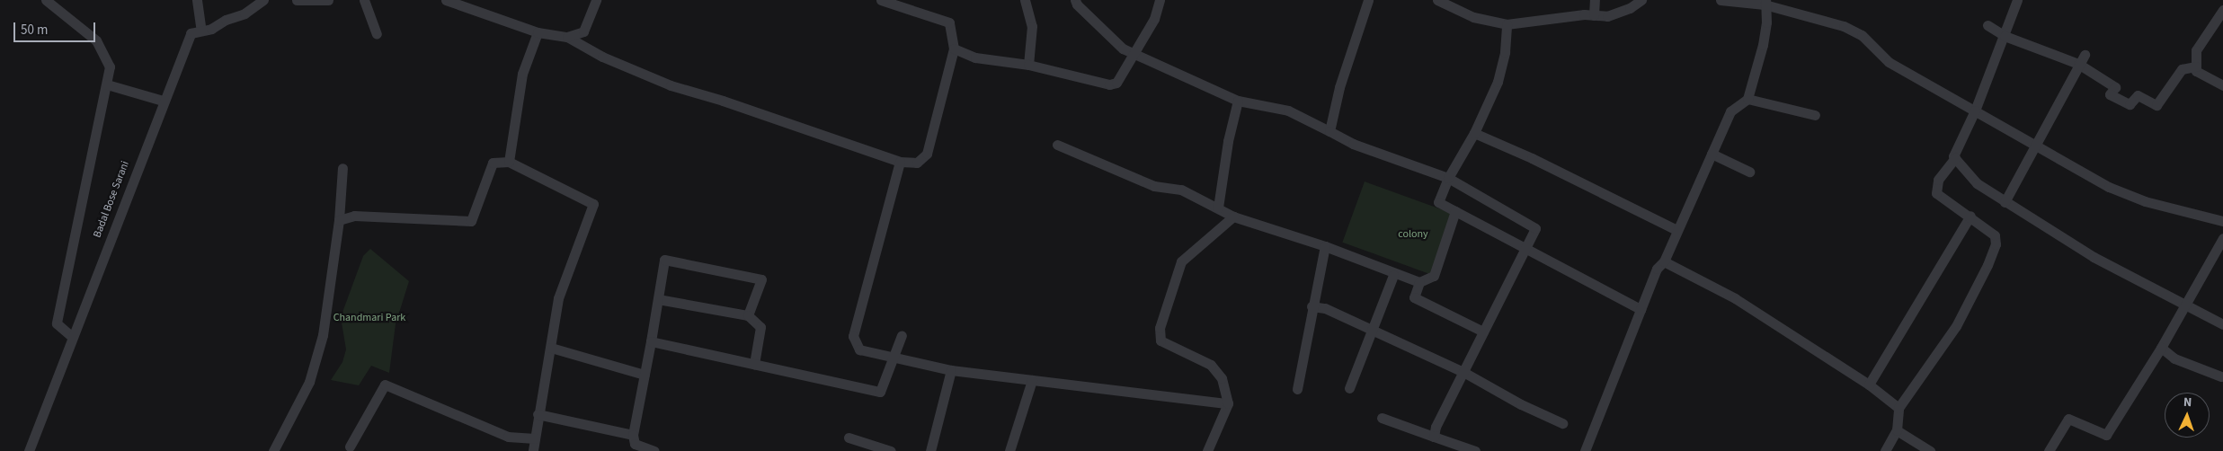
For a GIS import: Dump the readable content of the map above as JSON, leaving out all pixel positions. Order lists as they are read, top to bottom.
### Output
{
  "streets": {
    "street": ["Badal Bose Sarani"]
  },
  "parks": ["colony", "Chandmari Park"],
  "scale_bar": "50 m",
  "north": "top"
}
